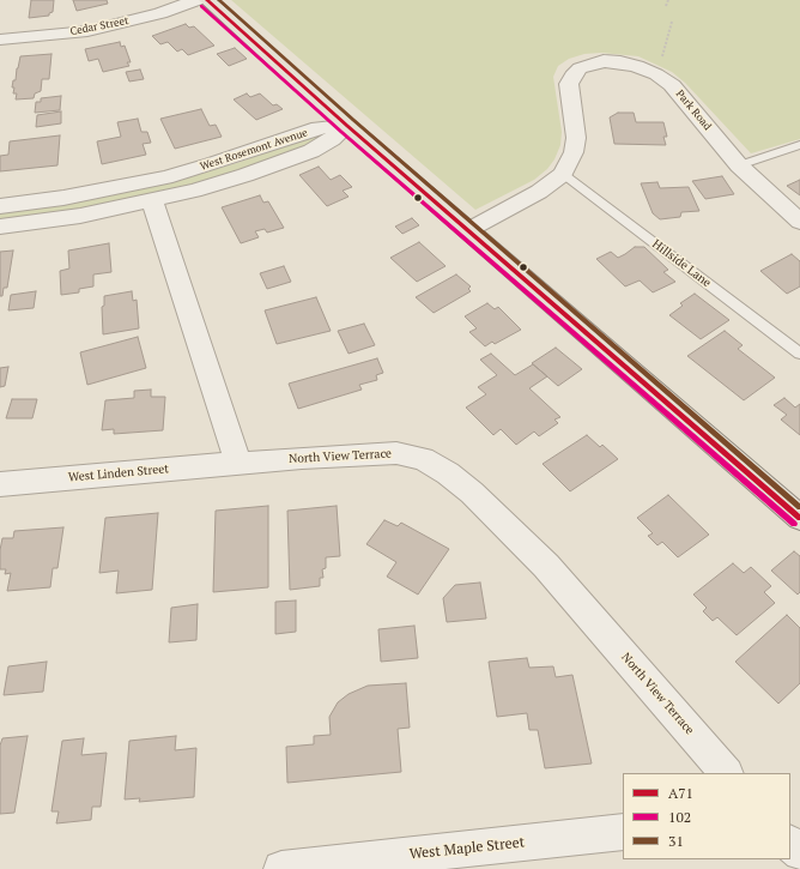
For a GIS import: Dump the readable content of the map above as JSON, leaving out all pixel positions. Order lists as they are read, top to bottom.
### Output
{
  "streets": {
    "street": [
      "Cedar Street",
      "Park Road",
      "West Rosemont Avenue",
      "North View Terrace",
      "West Linden Street",
      "West Maple Street"
    ],
    "lane": ["Hillside Lane"]
  },
  "crossings": [
    ["Park Road", "Hillside Lane"],
    ["North View Terrace", "West Linden Street"]
  ],
  "lines": ["transit line A71", "transit line 31", "transit line 102"],
  "legend": ["A71", "102", "31"]
}
